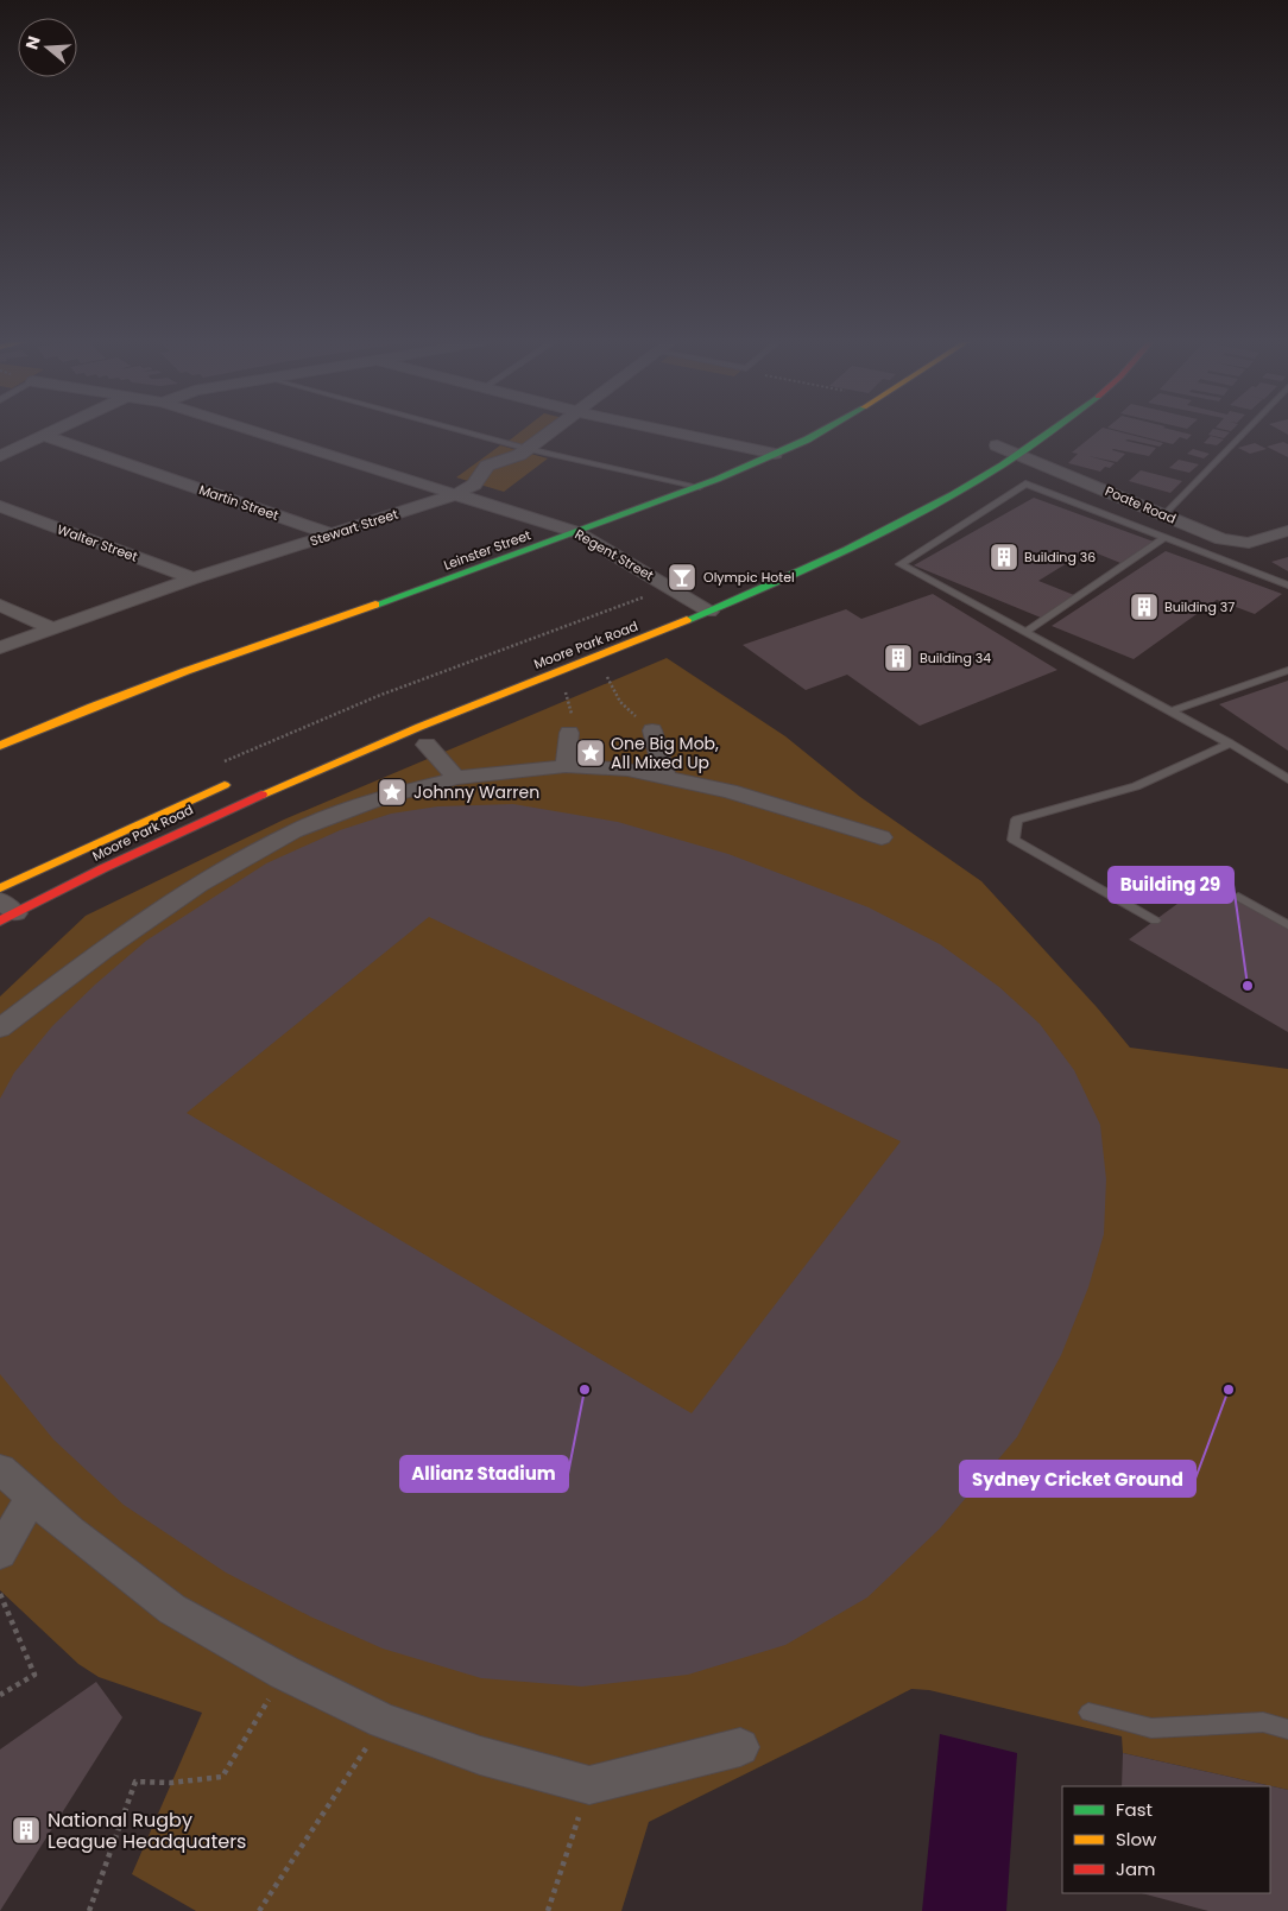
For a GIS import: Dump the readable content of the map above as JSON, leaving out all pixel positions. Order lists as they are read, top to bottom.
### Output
{
  "streets": {
    "main road": ["Leinster Street", "Moore Park Road"],
    "street": [
      "Martin Street",
      "Poate Road",
      "Stewart Street",
      "Walter Street",
      "Regent Street"
    ]
  },
  "crossings": [
    ["Martin Street", "Stewart Street"],
    ["Poate Road", "Moore Park Road"],
    ["Stewart Street", "Walter Street"],
    ["Stewart Street", "Regent Street"],
    ["Leinster Street", "Regent Street"],
    ["Regent Street", "Moore Park Road"]
  ],
  "places": {
    "building": [
      "Building 36",
      "Building 37",
      "Building 34",
      "National Rugby League Headquaters"
    ],
    "bar": ["Olympic Hotel"],
    "place": ["One Big Mob, All Mixed Up", "Johnny Warren"],
    "other": ["Building 29", "Allianz Stadium", "Sydney Cricket Ground"]
  },
  "legend": ["Fast", "Slow", "Jam"],
  "north": "left"
}
